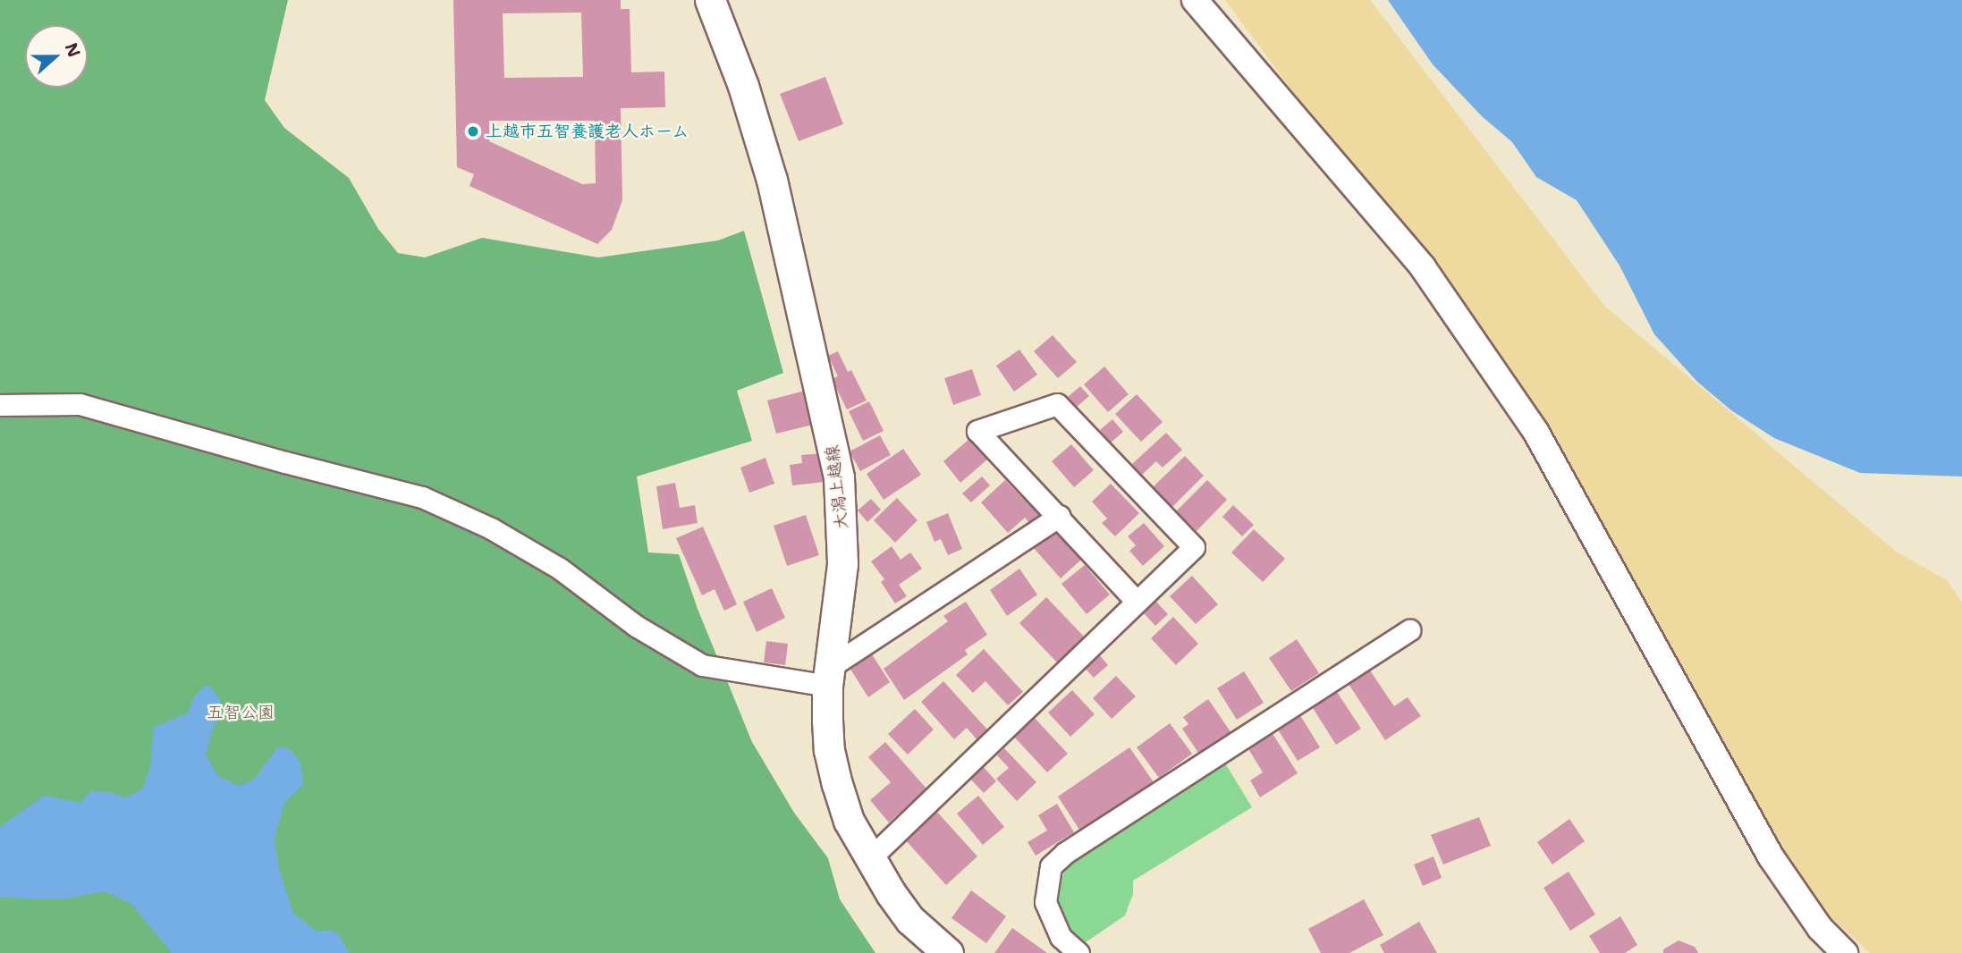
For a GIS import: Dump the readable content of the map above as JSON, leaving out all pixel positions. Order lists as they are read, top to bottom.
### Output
{
  "streets": {
    "main road": ["大潟上越線"]
  },
  "parks": ["五智公園"],
  "places": ["上越市五智養護老人ホーム"],
  "north": "right"
}
